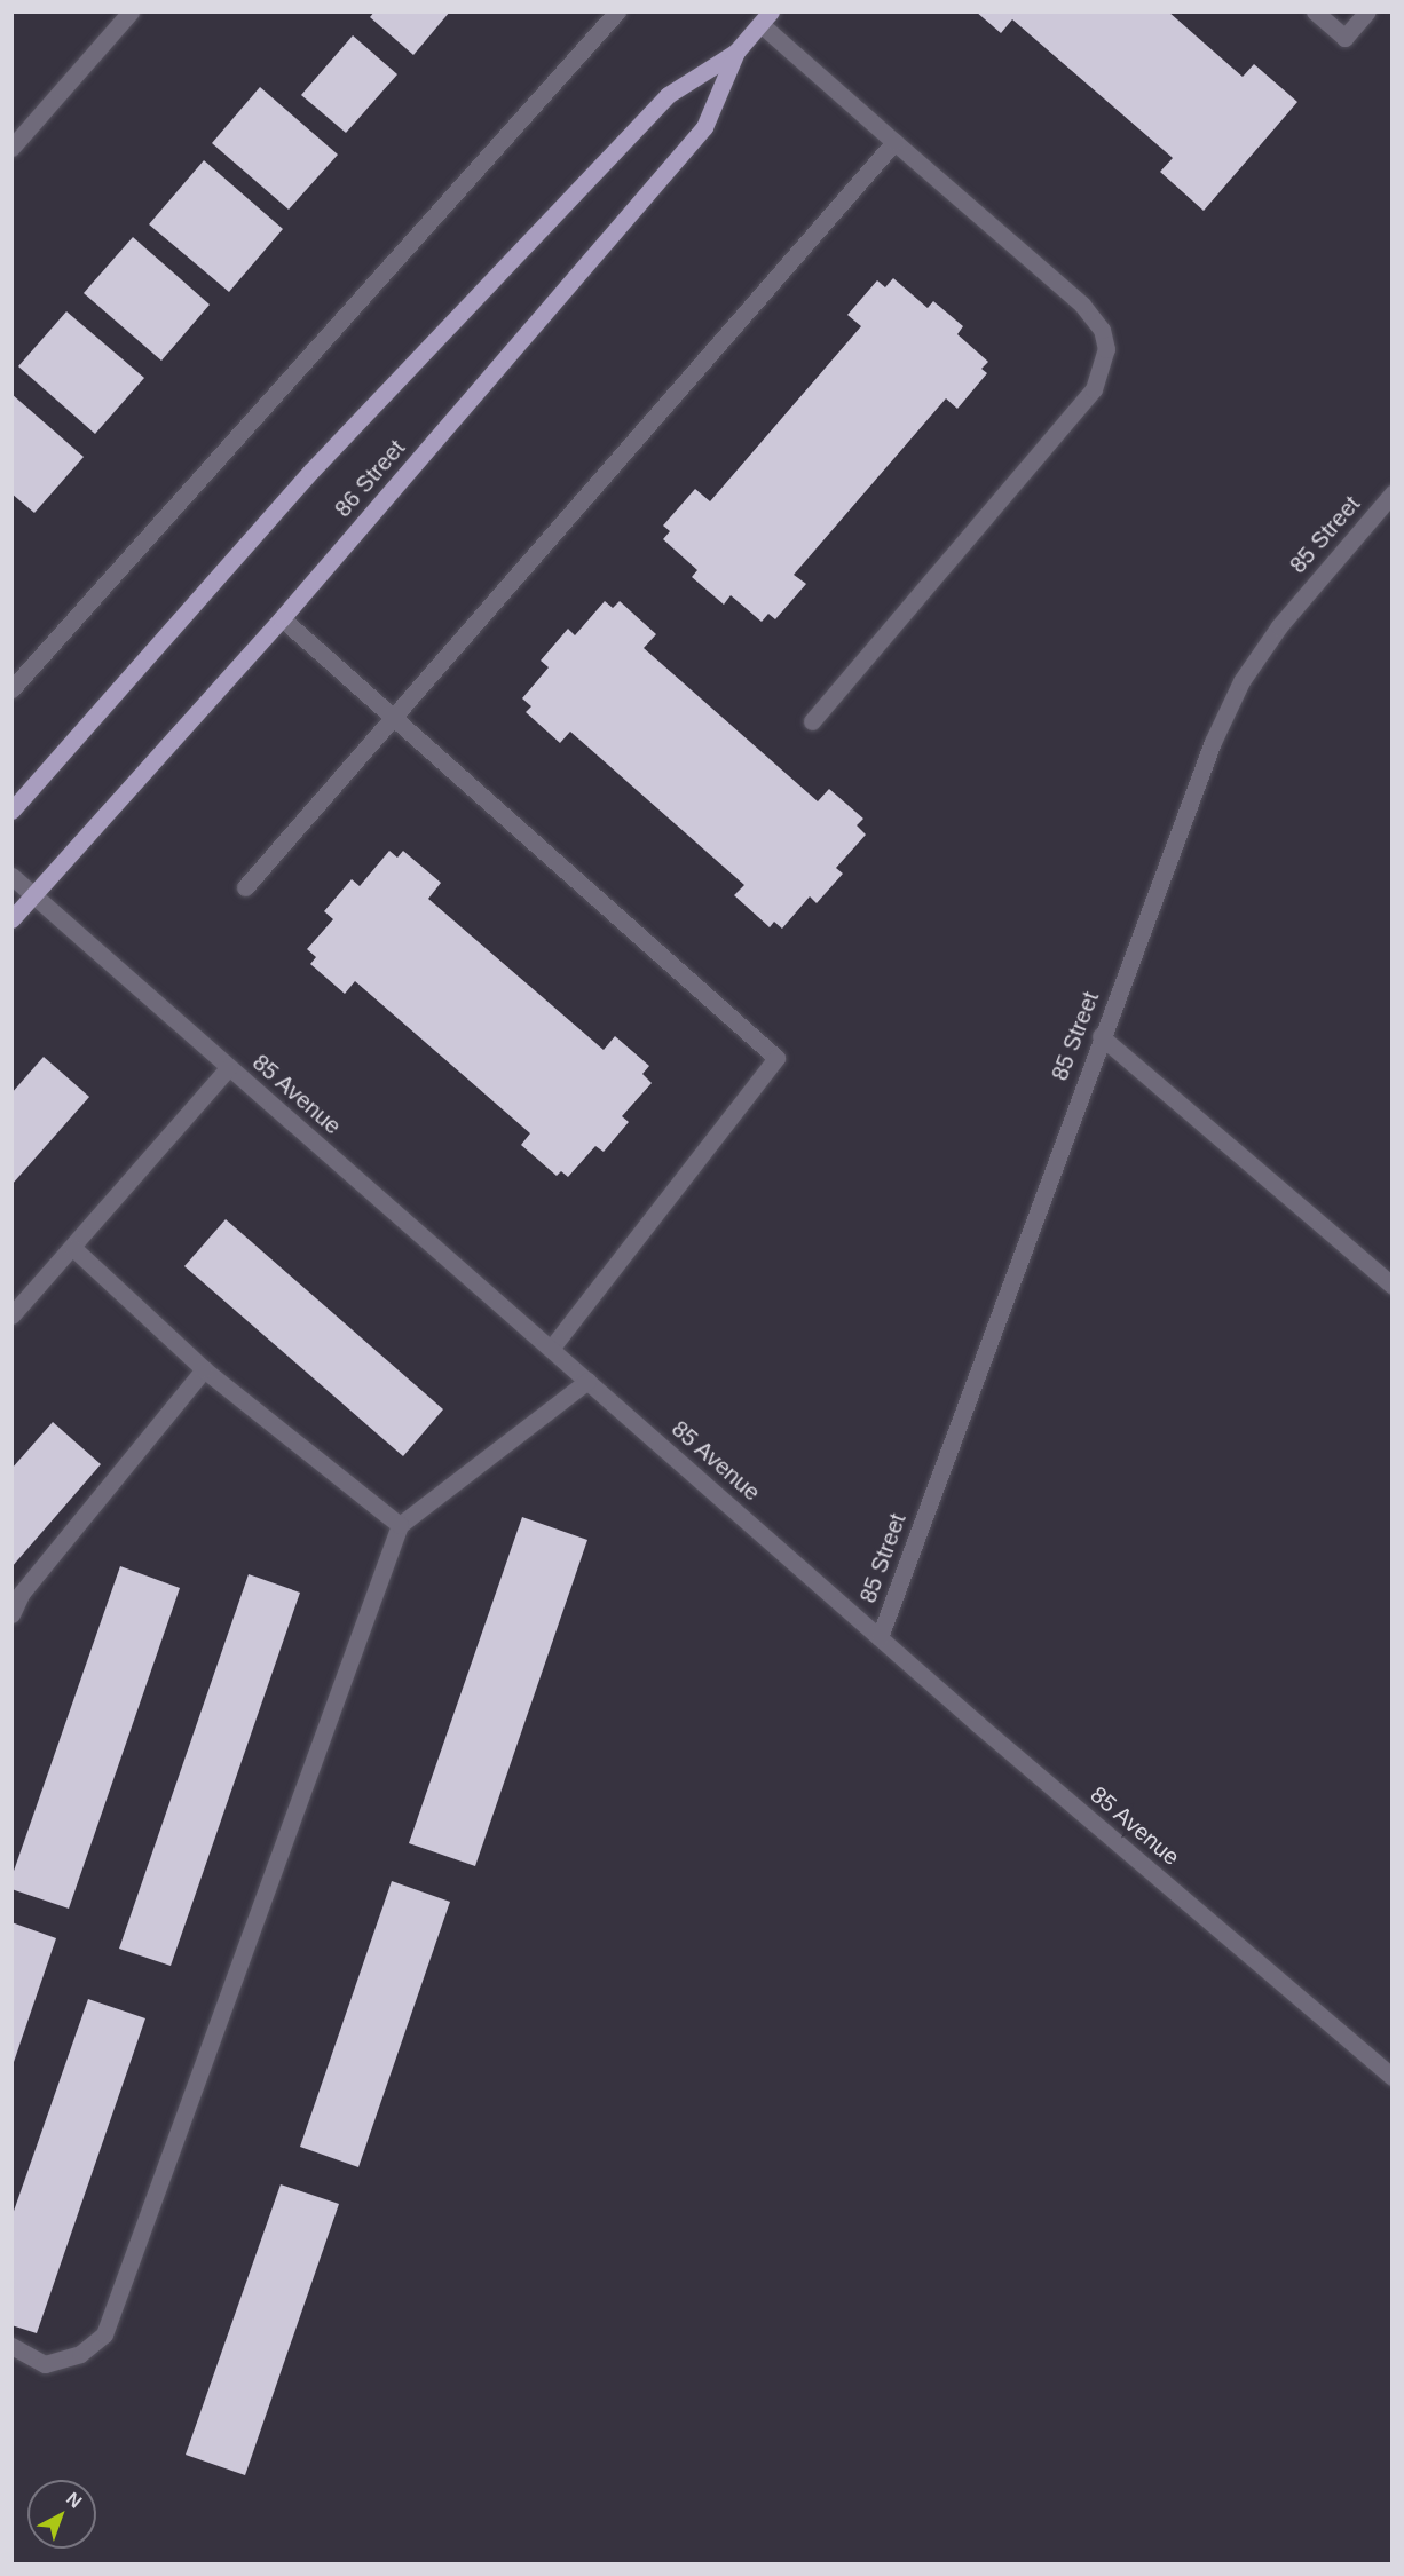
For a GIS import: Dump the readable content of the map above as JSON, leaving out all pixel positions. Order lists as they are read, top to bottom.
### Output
{
  "streets": {
    "main road": ["86 Street"],
    "street": ["85 Street", "85 Avenue"]
  },
  "crossings": [
    ["86 Street", "85 Avenue"],
    ["85 Street", "85 Avenue"]
  ],
  "north": "top right"
}
